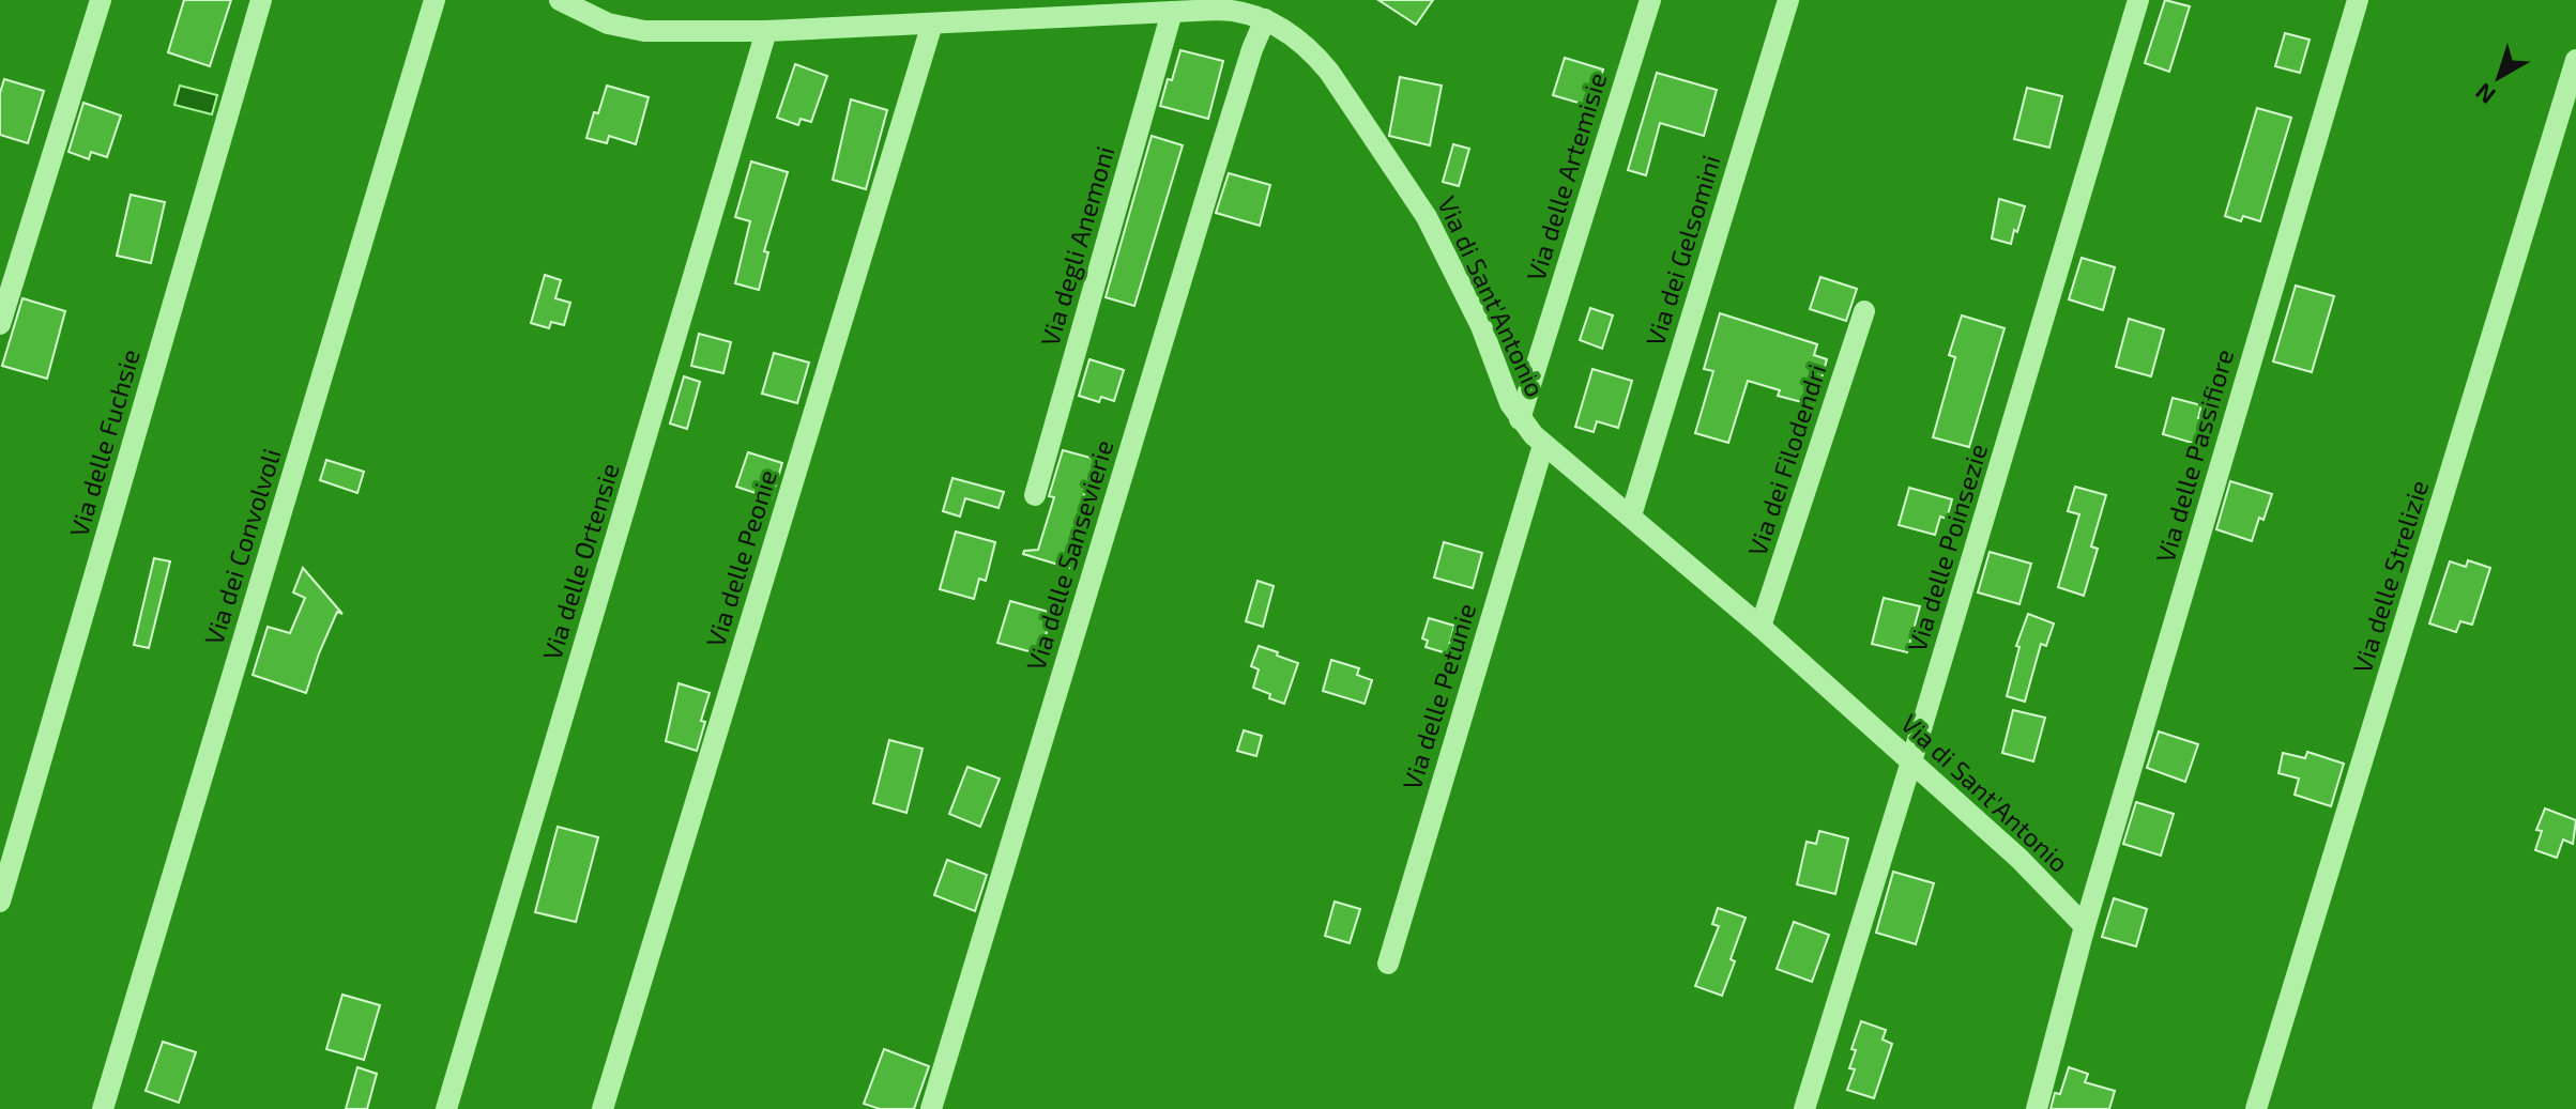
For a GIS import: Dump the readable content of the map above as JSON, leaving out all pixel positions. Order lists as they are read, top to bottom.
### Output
{
  "streets": {
    "street": [
      "Via delle Artemisie",
      "Via degli Anemoni",
      "Via dei Gelsomini",
      "Via di Sant'Antonio",
      "Via delle Fuchsie",
      "Via delle Passifiore",
      "Via dei Filodendri",
      "Via dei Convolvoli",
      "Via delle Poinsezie",
      "Via delle Sansevierie",
      "Via delle Peonie",
      "Via delle Ortensie",
      "Via delle Strelizie",
      "Via delle Petunie"
    ]
  },
  "crossings": [
    ["Via delle Artemisie", "Via di Sant'Antonio"],
    ["Via degli Anemoni", "Via di Sant'Antonio"],
    ["Via dei Gelsomini", "Via di Sant'Antonio"],
    ["Via di Sant'Antonio", "Via delle Passifiore"],
    ["Via di Sant'Antonio", "Via dei Filodendri"],
    ["Via di Sant'Antonio", "Via delle Poinsezie"],
    ["Via di Sant'Antonio", "Via delle Sansevierie"],
    ["Via di Sant'Antonio", "Via delle Peonie"],
    ["Via di Sant'Antonio", "Via delle Ortensie"],
    ["Via di Sant'Antonio", "Via delle Petunie"]
  ],
  "north": "bottom left"
}
